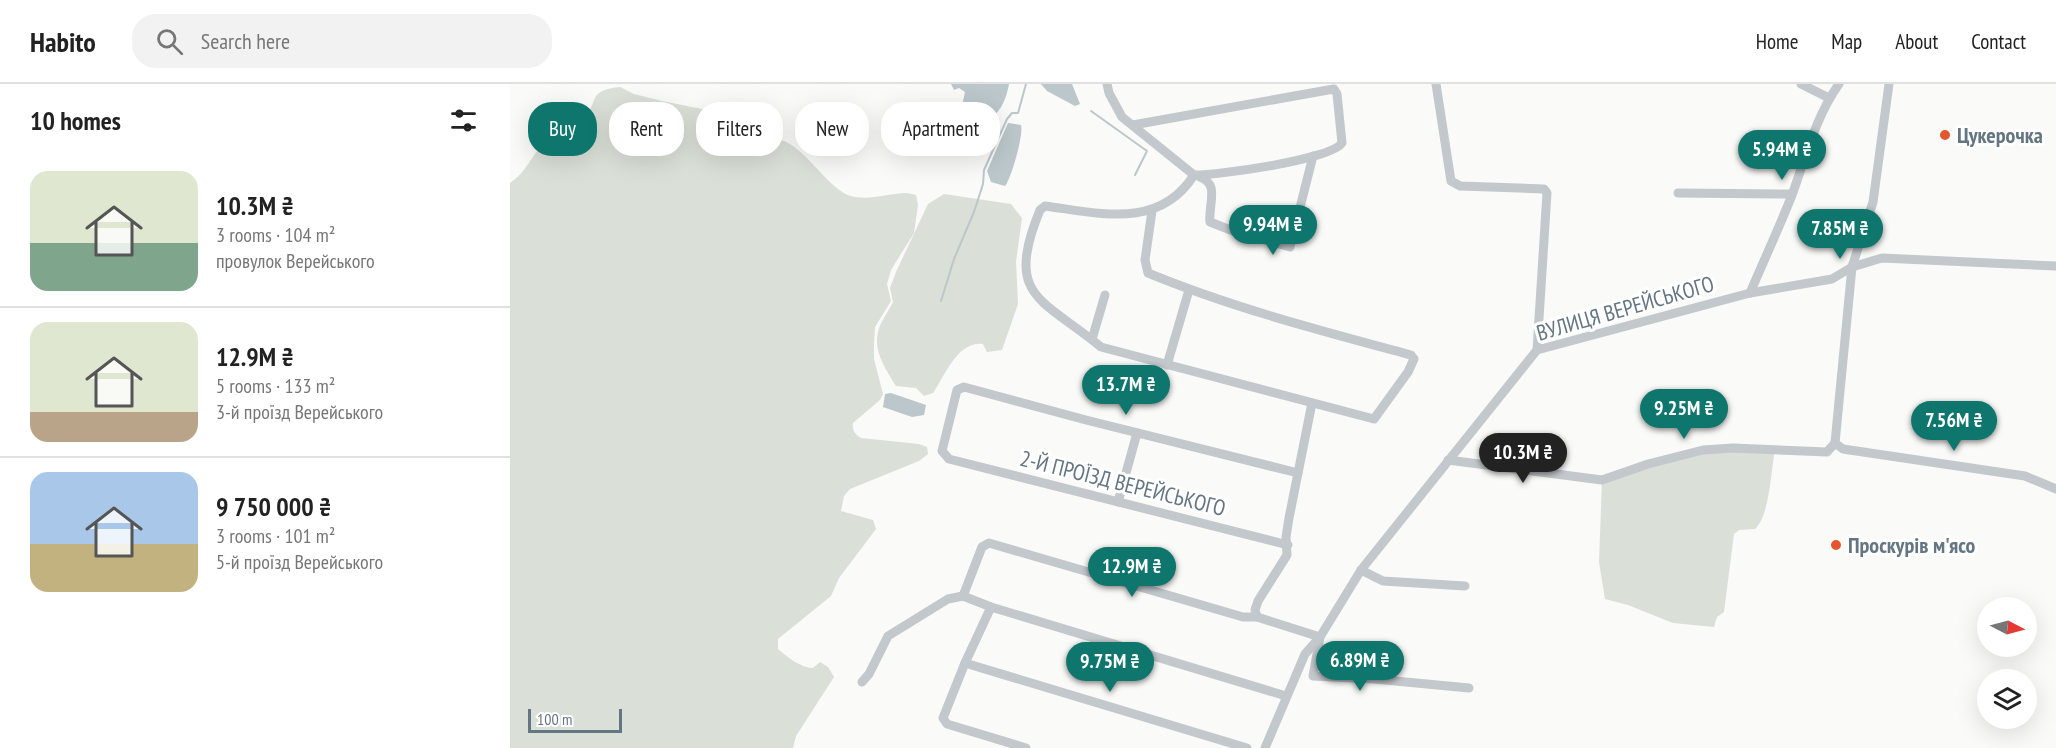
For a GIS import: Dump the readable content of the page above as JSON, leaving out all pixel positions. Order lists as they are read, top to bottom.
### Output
{
  "streets": {
    "street": ["ВУЛИЦЯ ВЕРЕЙСЬКОГО", "2-Й ПРОЇЗД ВЕРЕЙСЬКОГО"]
  },
  "places": ["Цукерочка", "Проскурів м'ясо"],
  "scale_bar": "100 m",
  "north": "right",
  "page": {
    "header": "Habito",
    "search": "Search here",
    "nav": [
      "Home",
      "Map",
      "About",
      "Contact"
    ],
    "heading": "10 homes",
    "chip": [
      "Buy",
      "Rent",
      "Filters",
      "New",
      "Apartment"
    ],
    "price": [
      "5.94M ₴",
      "9.94M ₴",
      "7.85M ₴",
      "13.7M ₴",
      "9.25M ₴",
      "7.56M ₴",
      "10.3M ₴",
      "12.9M ₴",
      "6.89M ₴",
      "9.75M ₴"
    ],
    "list": [
      {
        "name": "10.3M ₴",
        "note": "3 rooms · 104 m² · провулок Верейського"
      },
      {
        "name": "12.9M ₴",
        "note": "5 rooms · 133 m² · 3-й проїзд Верейського"
      },
      {
        "name": "9 750 000 ₴",
        "note": "3 rooms · 101 m² · 5-й проїзд Верейського"
      }
    ],
    "scale": "100 m"
  }
}
